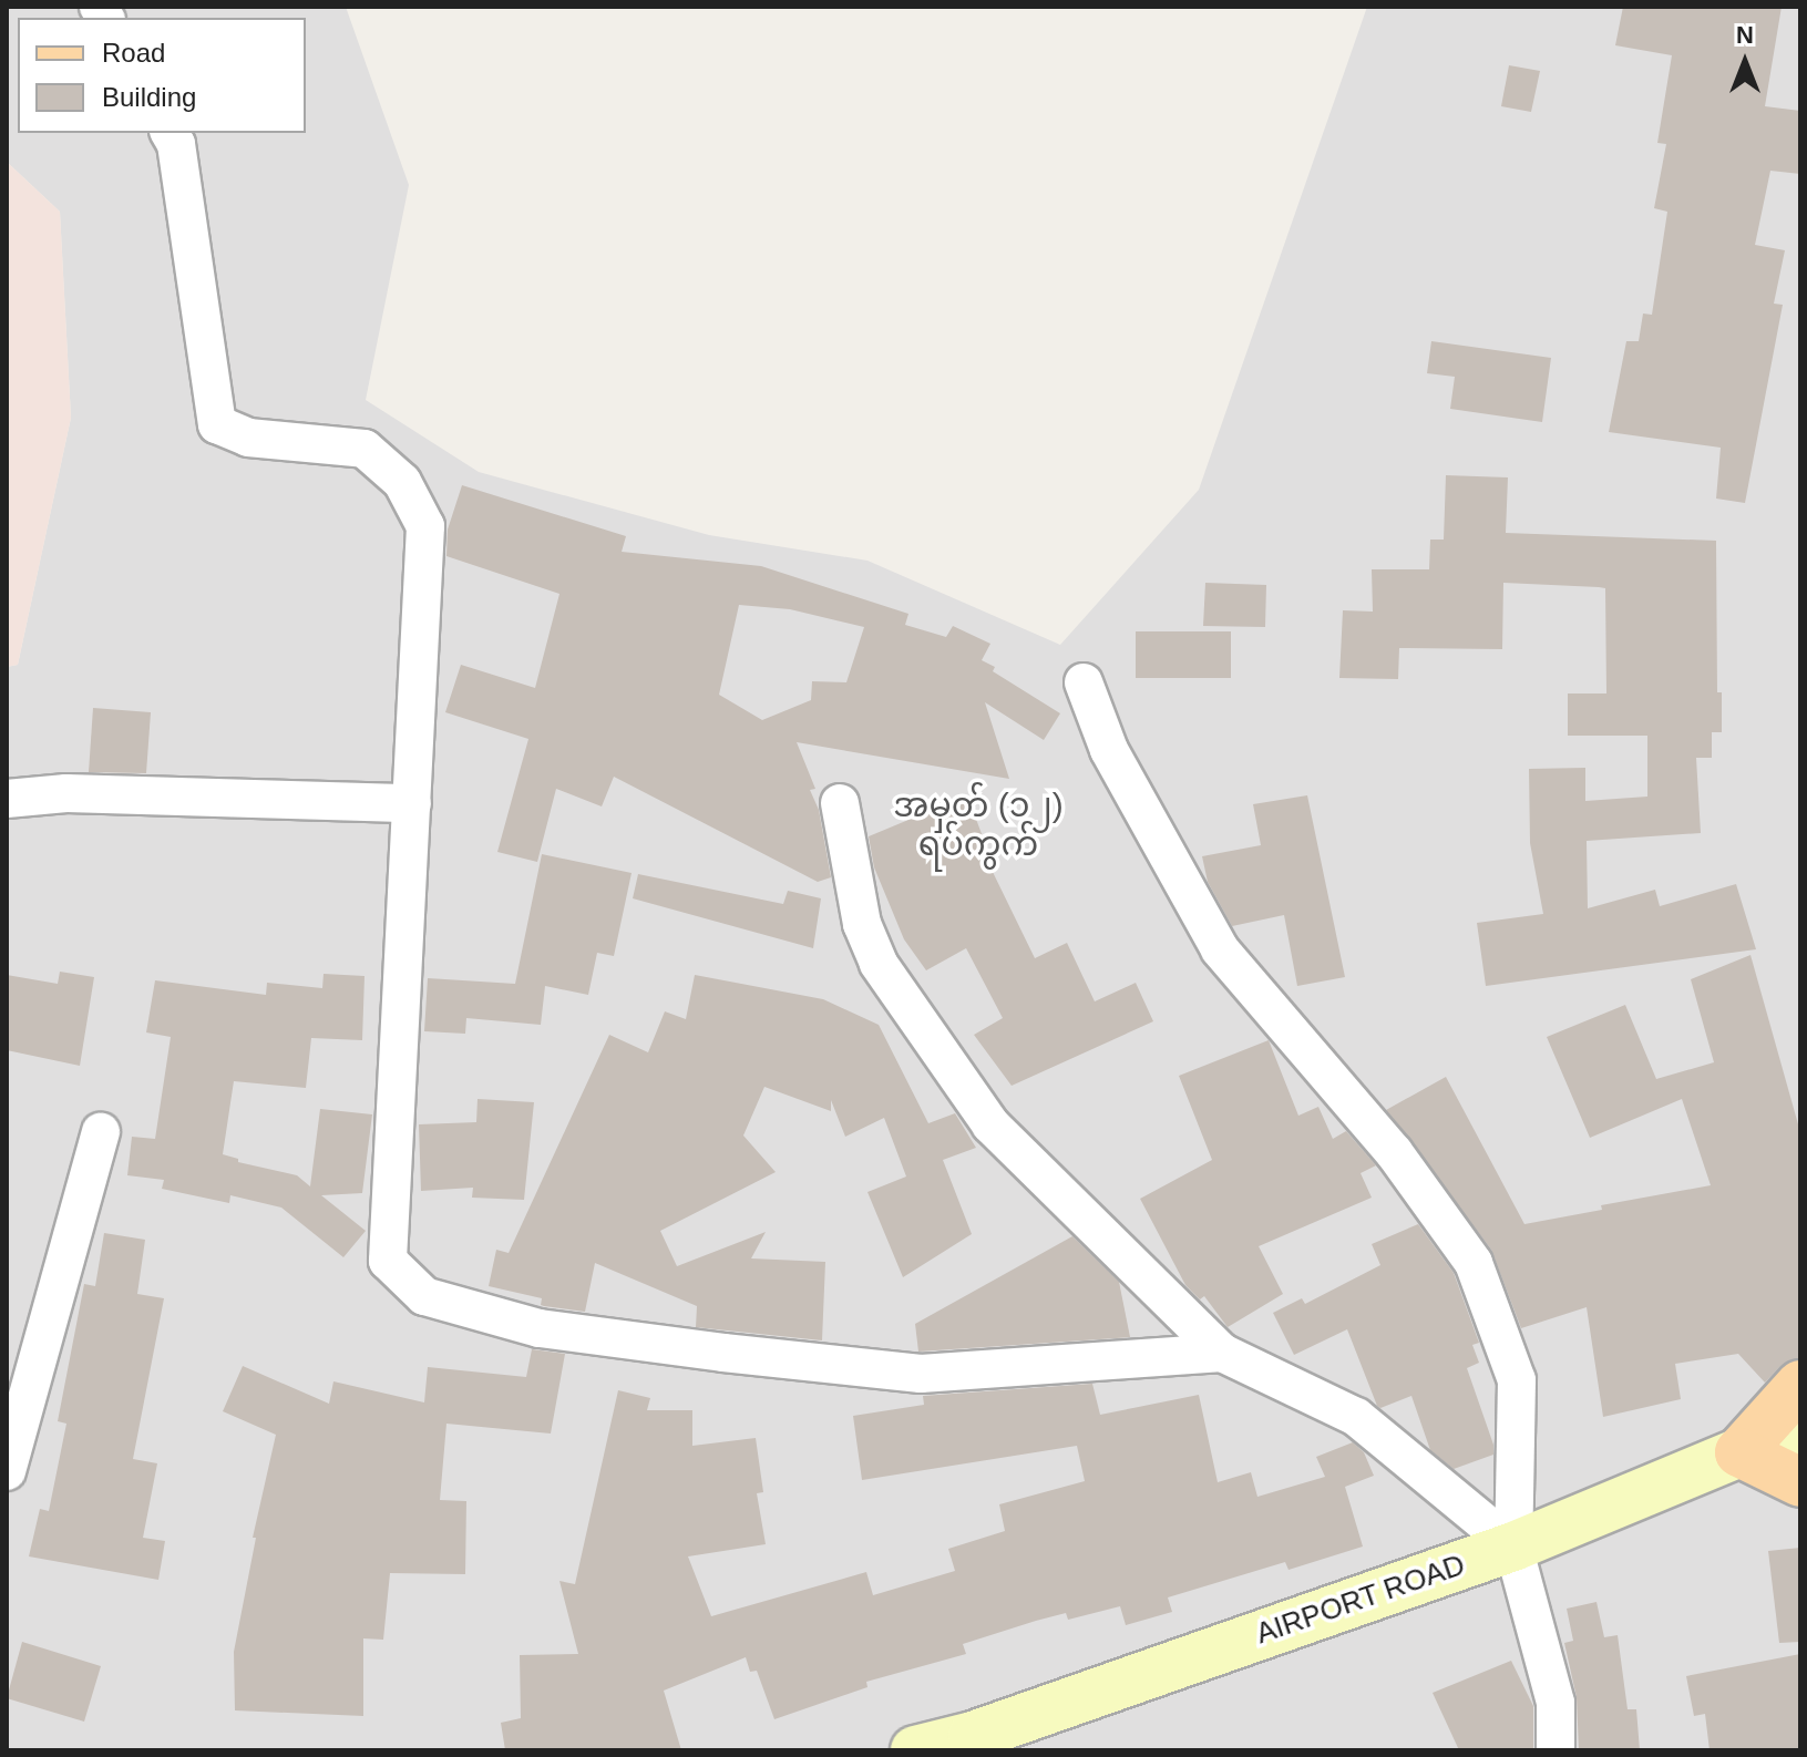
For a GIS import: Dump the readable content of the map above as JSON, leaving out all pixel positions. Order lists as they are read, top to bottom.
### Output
{
  "streets": {
    "main road": ["AIRPORT ROAD"]
  },
  "districts": ["အမှတ် (၁၂) ရပ်ကွက်"],
  "legend": ["Road", "Building"],
  "north": "top"
}
